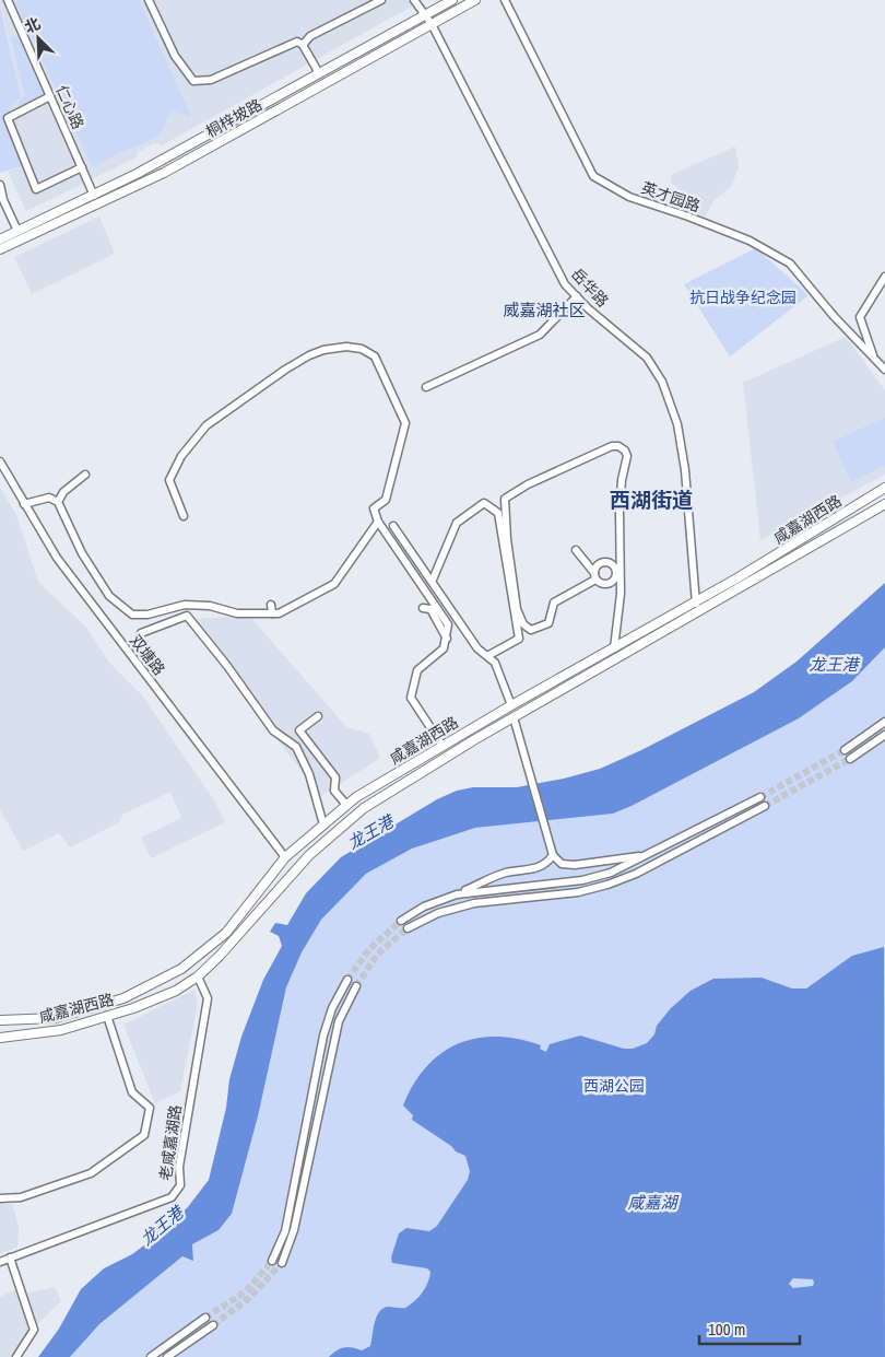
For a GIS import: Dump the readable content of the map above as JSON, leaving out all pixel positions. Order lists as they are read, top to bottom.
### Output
{
  "streets": {
    "main road": ["桐梓坡路", "咸嘉湖西路"],
    "street": [
      "仁心路",
      "英才园路",
      "岳华路",
      "双塘路",
      "老咸嘉湖路"
    ]
  },
  "crossings": [
    ["仁心路", "桐梓坡路"],
    ["桐梓坡路", "岳华路"],
    ["岳华路", "咸嘉湖西路"],
    ["咸嘉湖西路", "双塘路"],
    ["咸嘉湖西路", "老咸嘉湖路"]
  ],
  "districts": ["威嘉湖社区", "西湖街道"],
  "water": ["龙王港", "咸嘉湖"],
  "parks": ["抗日战争纪念园", "西湖公园"],
  "scale_bar": "100 m",
  "north": "top left"
}
